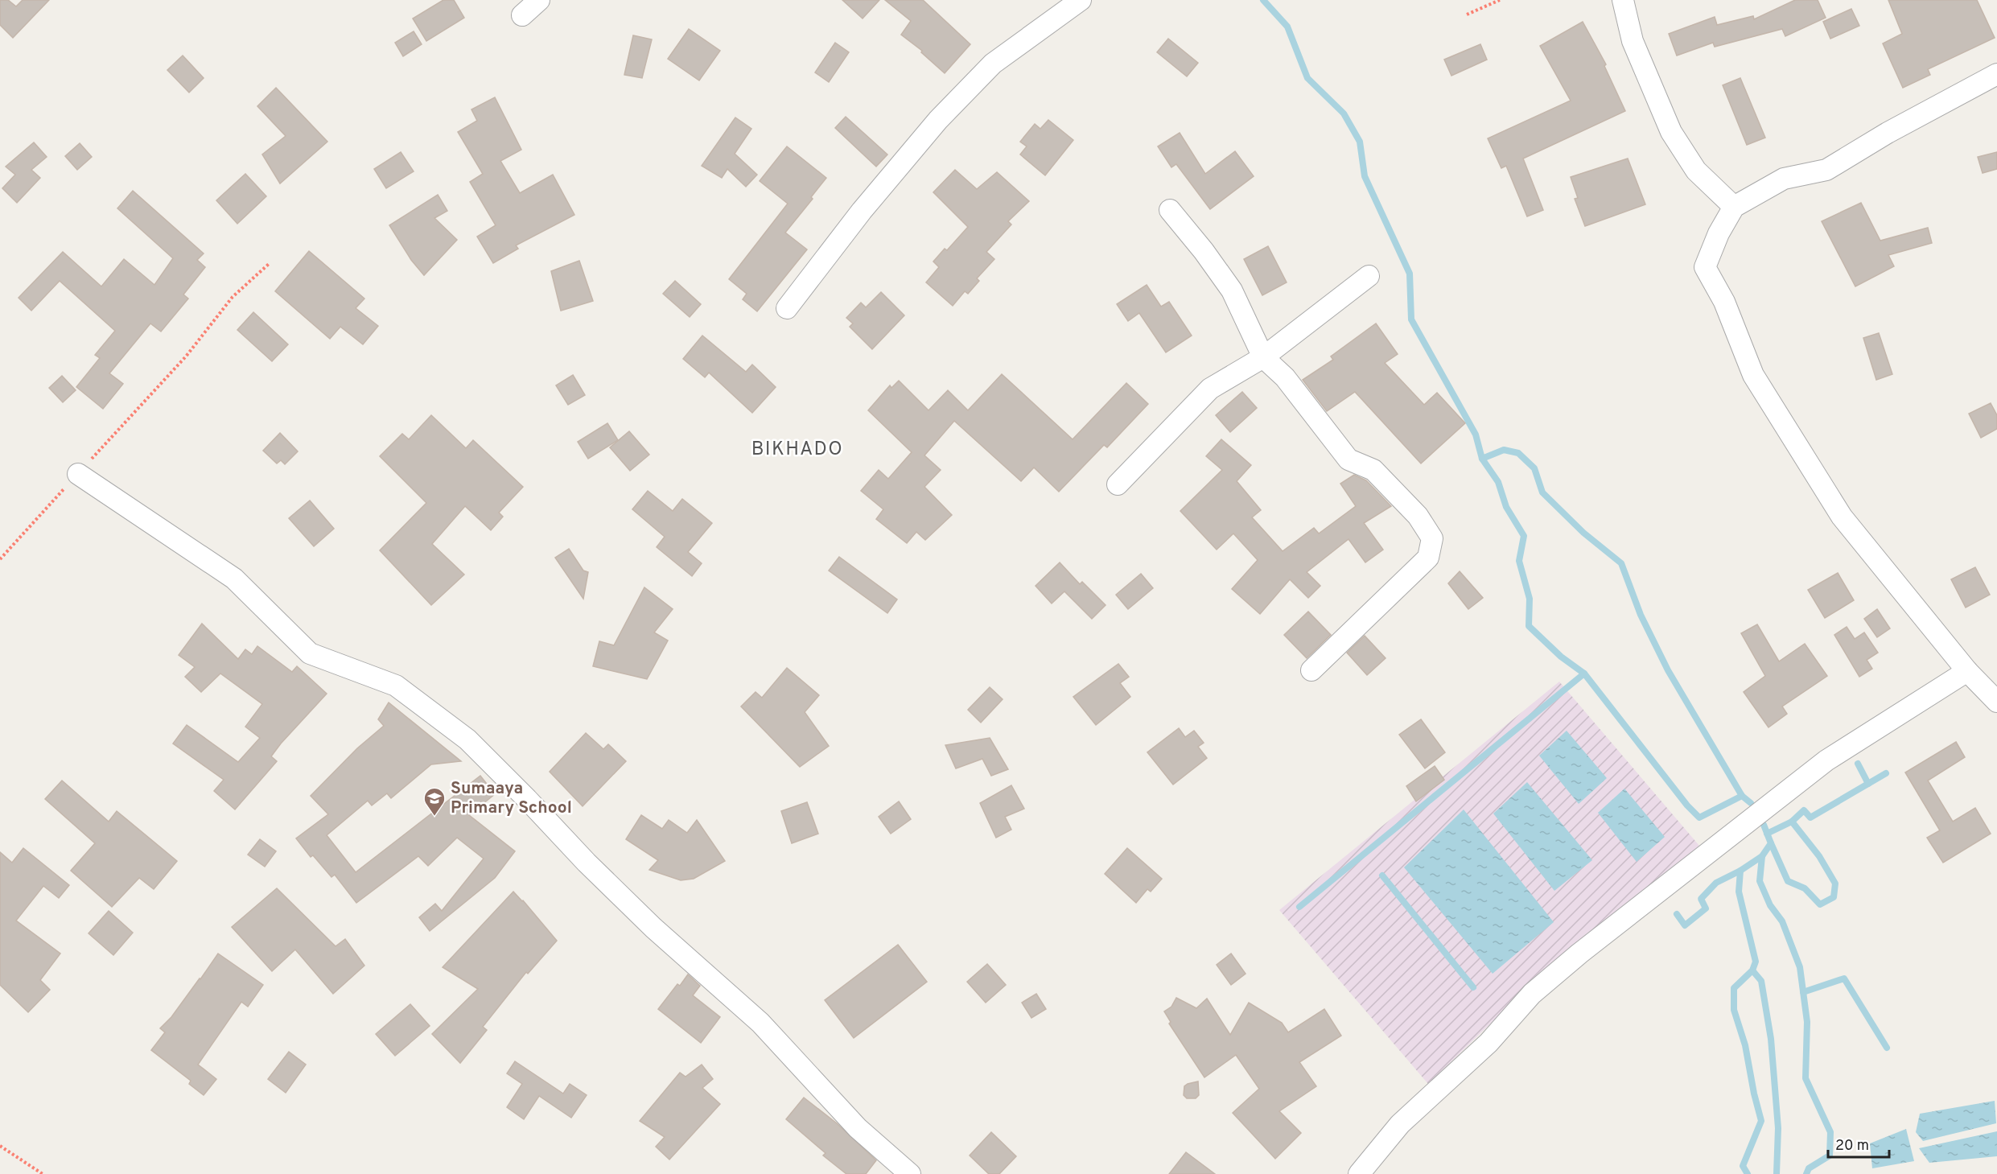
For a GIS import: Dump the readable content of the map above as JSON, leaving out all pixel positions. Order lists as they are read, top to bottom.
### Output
{
  "districts": ["BIKHADO"],
  "places": {
    "school or university": ["Sumaaya Primary School"]
  },
  "scale_bar": "20 m"
}
